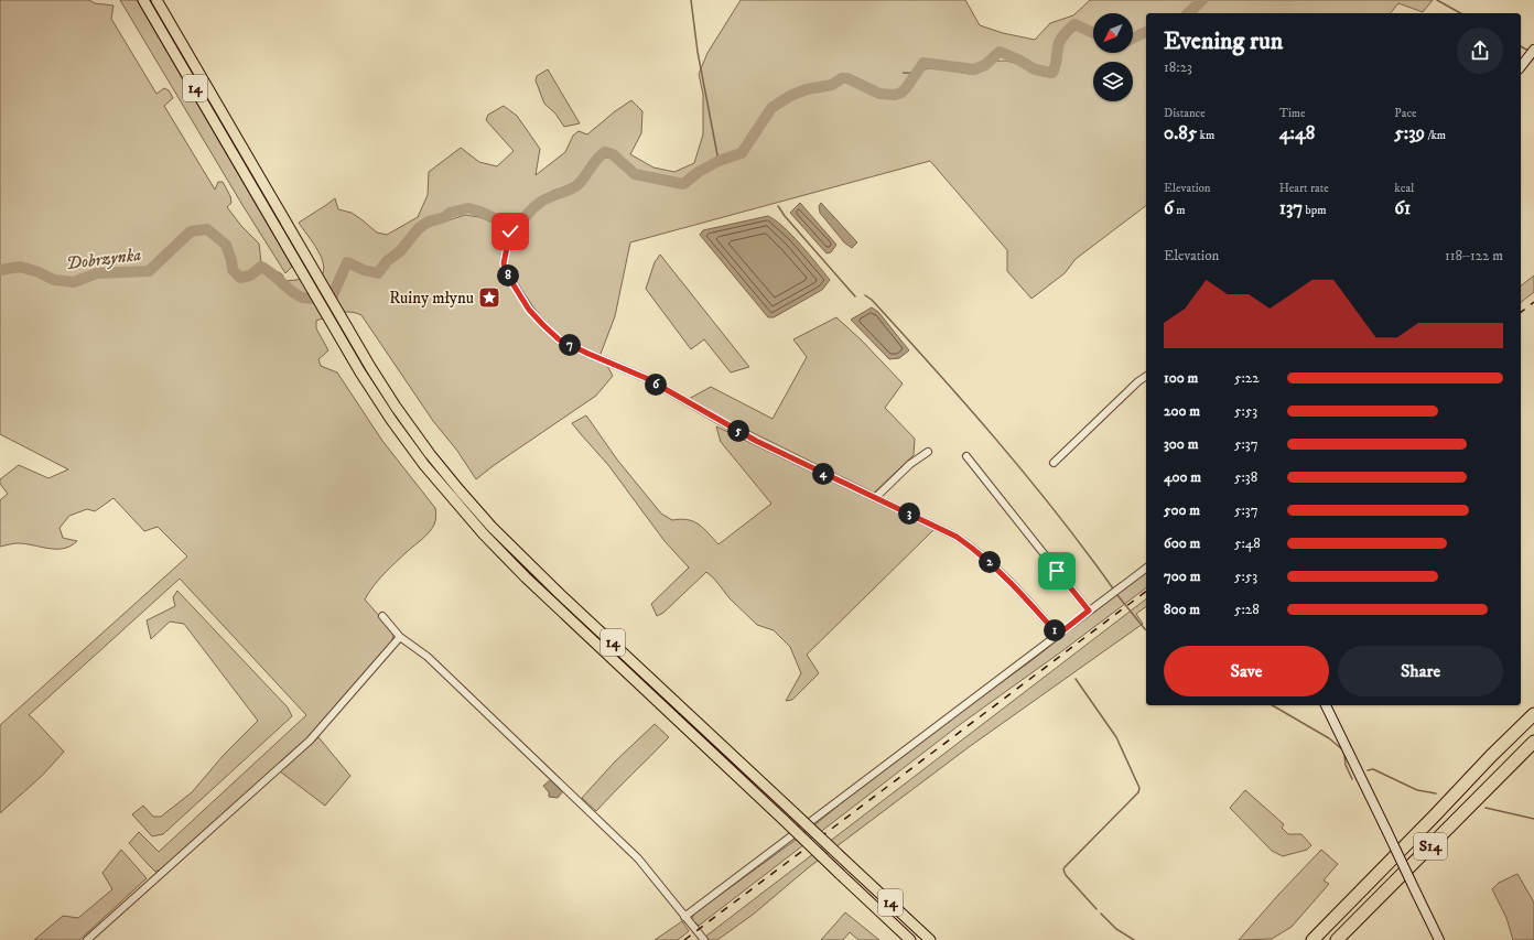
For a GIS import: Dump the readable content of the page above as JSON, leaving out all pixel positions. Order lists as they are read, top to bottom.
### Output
{
  "streets": {
    "highway": ["S14"],
    "main road": ["14"]
  },
  "water": ["Dobrzynka"],
  "places": {
    "place": ["Ruiny młynu"]
  },
  "north": "bottom left",
  "page": {
    "heading": ["Evening run", "18:23"],
    "stats": [
      ["Distance", "0.85 km"],
      ["Time", "4:48"],
      ["Pace", "5:39 /km"],
      ["Elevation", "6 m"],
      ["Heart rate", "137 bpm"],
      ["kcal", "61"]
    ],
    "chart": ["Elevation", "118–122 m"],
    "pins": [
      "8",
      "7",
      "6",
      "5",
      "4",
      "3",
      "2",
      "1"
    ],
    "list": [
      {
        "name": "100 m",
        "note": "5:22"
      },
      {
        "name": "200 m",
        "note": "5:53"
      },
      {
        "name": "300 m",
        "note": "5:37"
      },
      {
        "name": "400 m",
        "note": "5:38"
      },
      {
        "name": "500 m",
        "note": "5:37"
      },
      {
        "name": "600 m",
        "note": "5:48"
      },
      {
        "name": "700 m",
        "note": "5:53"
      },
      {
        "name": "800 m",
        "note": "5:28"
      }
    ],
    "buttons": ["Save", "Share"]
  }
}
